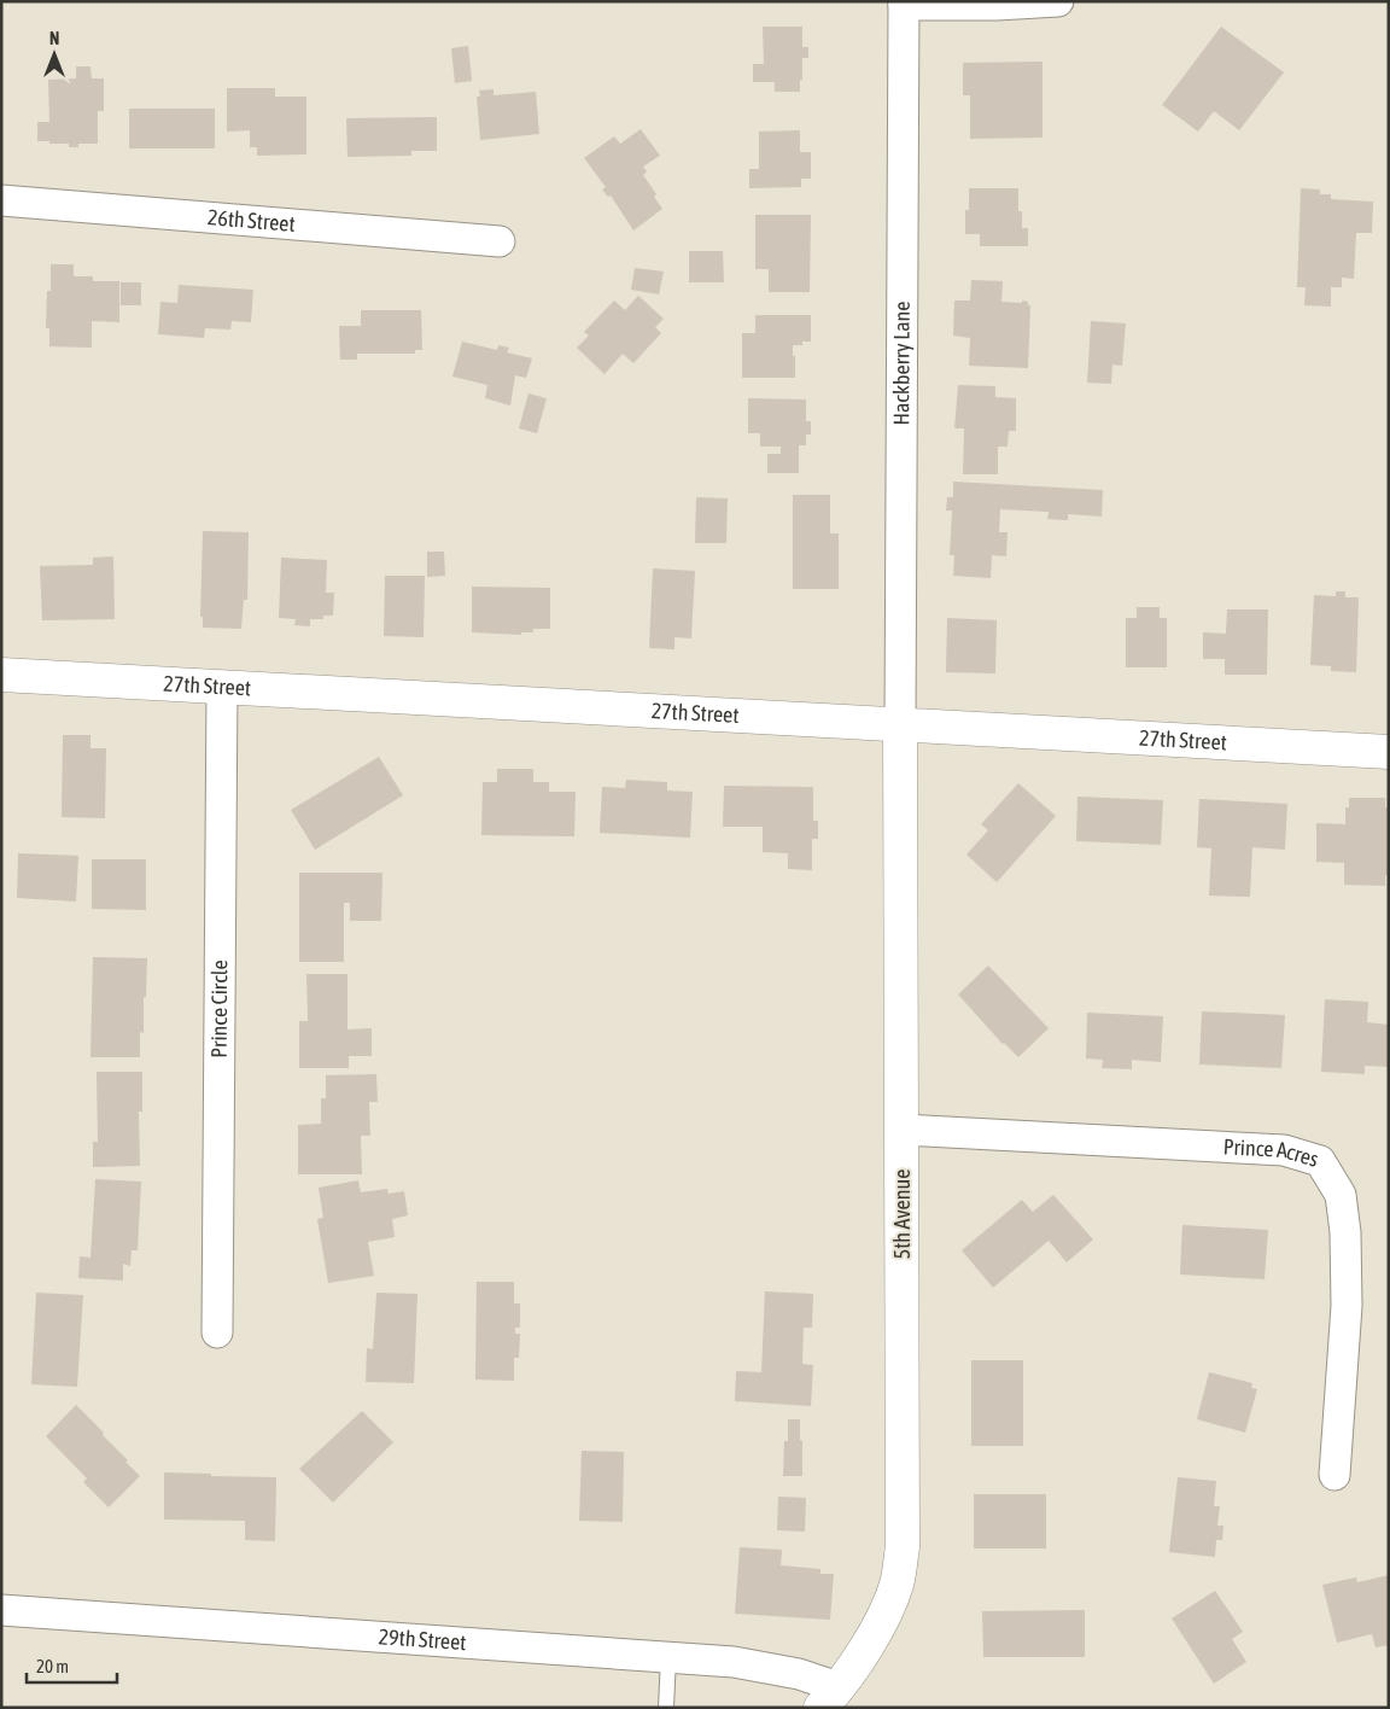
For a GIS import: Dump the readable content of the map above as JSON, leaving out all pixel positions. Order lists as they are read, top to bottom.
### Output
{
  "streets": {
    "street": [
      "26th Street",
      "Hackberry Lane",
      "27th Street",
      "Prince Circle",
      "Prince Acres",
      "5th Avenue",
      "29th Street"
    ]
  },
  "crossings": [
    ["Hackberry Lane", "27th Street"],
    ["Hackberry Lane", "5th Avenue"],
    ["27th Street", "Prince Circle"],
    ["27th Street", "5th Avenue"],
    ["Prince Acres", "5th Avenue"],
    ["5th Avenue", "29th Street"]
  ],
  "scale_bar": "20 m",
  "north": "top"
}
